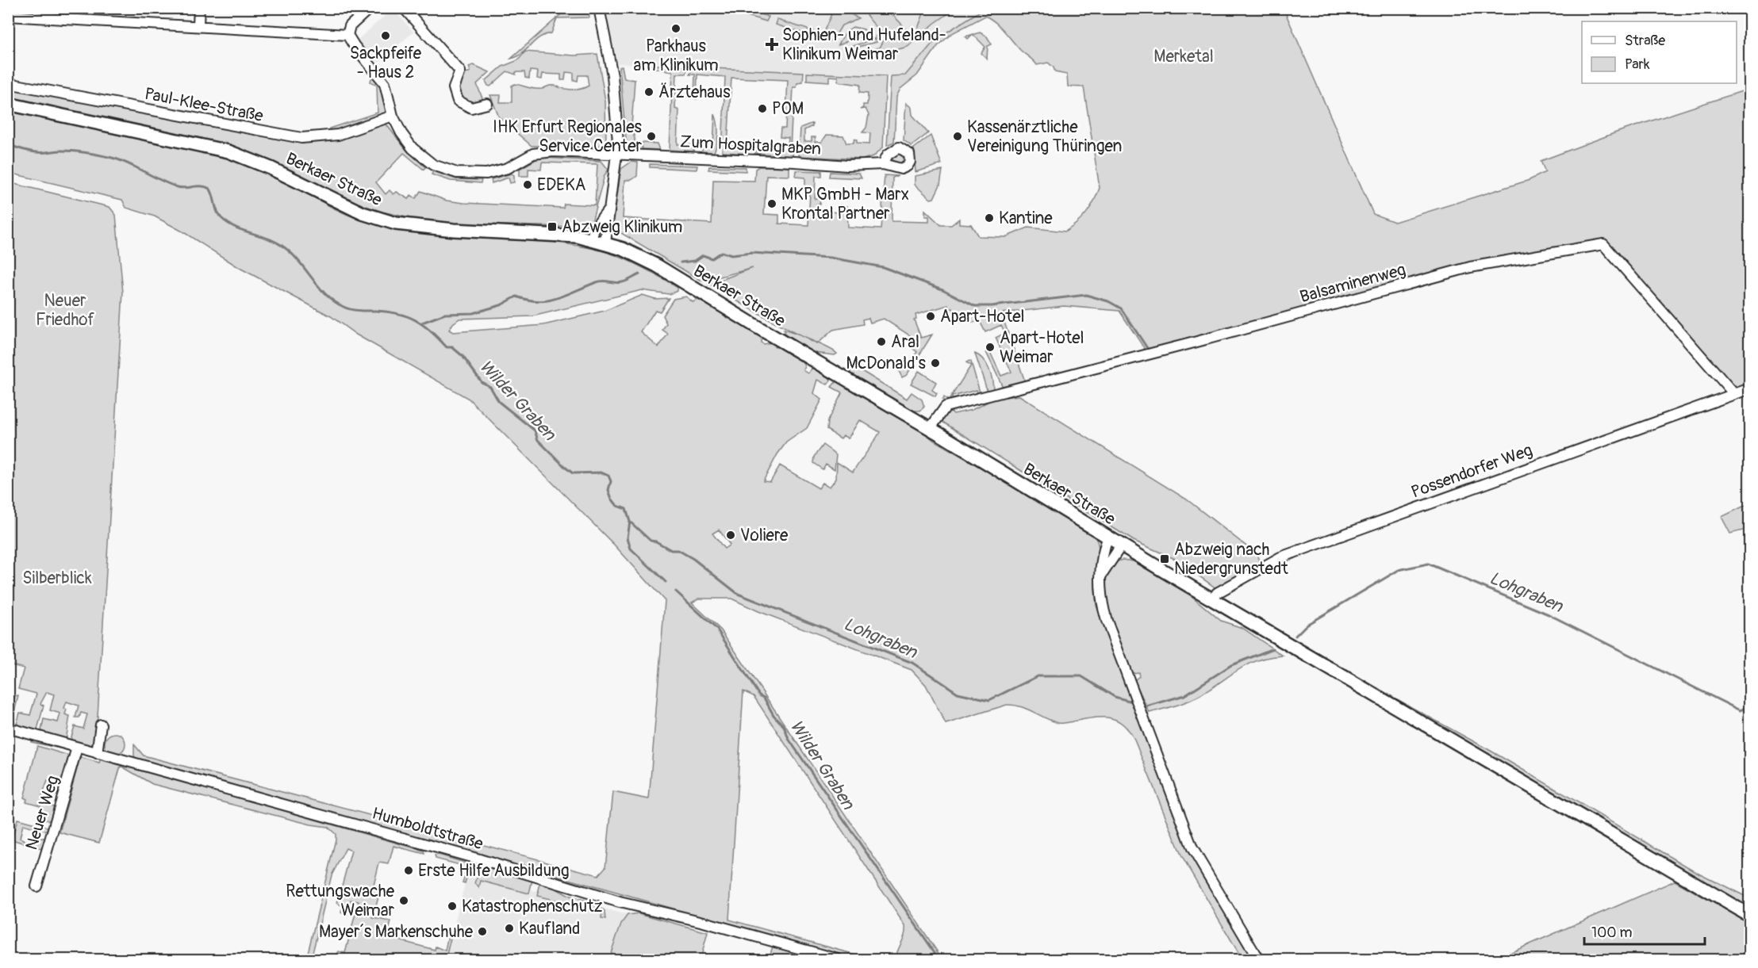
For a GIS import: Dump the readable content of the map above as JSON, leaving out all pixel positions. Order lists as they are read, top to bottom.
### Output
{
  "streets": {
    "main road": ["Berkaer Straße"],
    "street": [
      "Paul-Klee-Straße",
      "Zum Hospitalgraben",
      "Balsaminenweg",
      "Possendorfer Weg",
      "Neuer Weg",
      "Humboldtstraße"
    ]
  },
  "crossings": [
    ["Paul-Klee-Straße", "Zum Hospitalgraben"],
    ["Berkaer Straße", "Balsaminenweg"],
    ["Berkaer Straße", "Possendorfer Weg"],
    ["Balsaminenweg", "Possendorfer Weg"],
    ["Neuer Weg", "Humboldtstraße"]
  ],
  "water": ["Wilder Graben", "Lohgraben"],
  "parks": ["Merketal", "Neuer Friedhof", "Silberblick"],
  "places": {
    "other": [
      "Parkhaus am Klinikum",
      "Sackpfeife - Haus 2",
      "Ärztehaus",
      "POM",
      "IHK Erfurt Regionales Service Center",
      "Kassenärztliche Vereinigung Thüringen",
      "EDEKA",
      "MKP GmbH - Marx Krontal Partner",
      "Kantine",
      "Apart-Hotel",
      "Aral",
      "Apart-Hotel Weimar",
      "McDonald's",
      "Voliere",
      "Erste Hilfe Ausbildung",
      "Rettungswache Weimar",
      "Katastrophenschutz",
      "Kaufland",
      "Mayer´s Markenschuhe"
    ],
    "health": ["Sophien- und Hufeland- Klinikum Weimar"],
    "transit": ["Abzweig Klinikum", "Abzweig nach Niedergrunstedt"]
  },
  "legend": ["Straße", "Park"],
  "scale_bar": "100 m"
}
